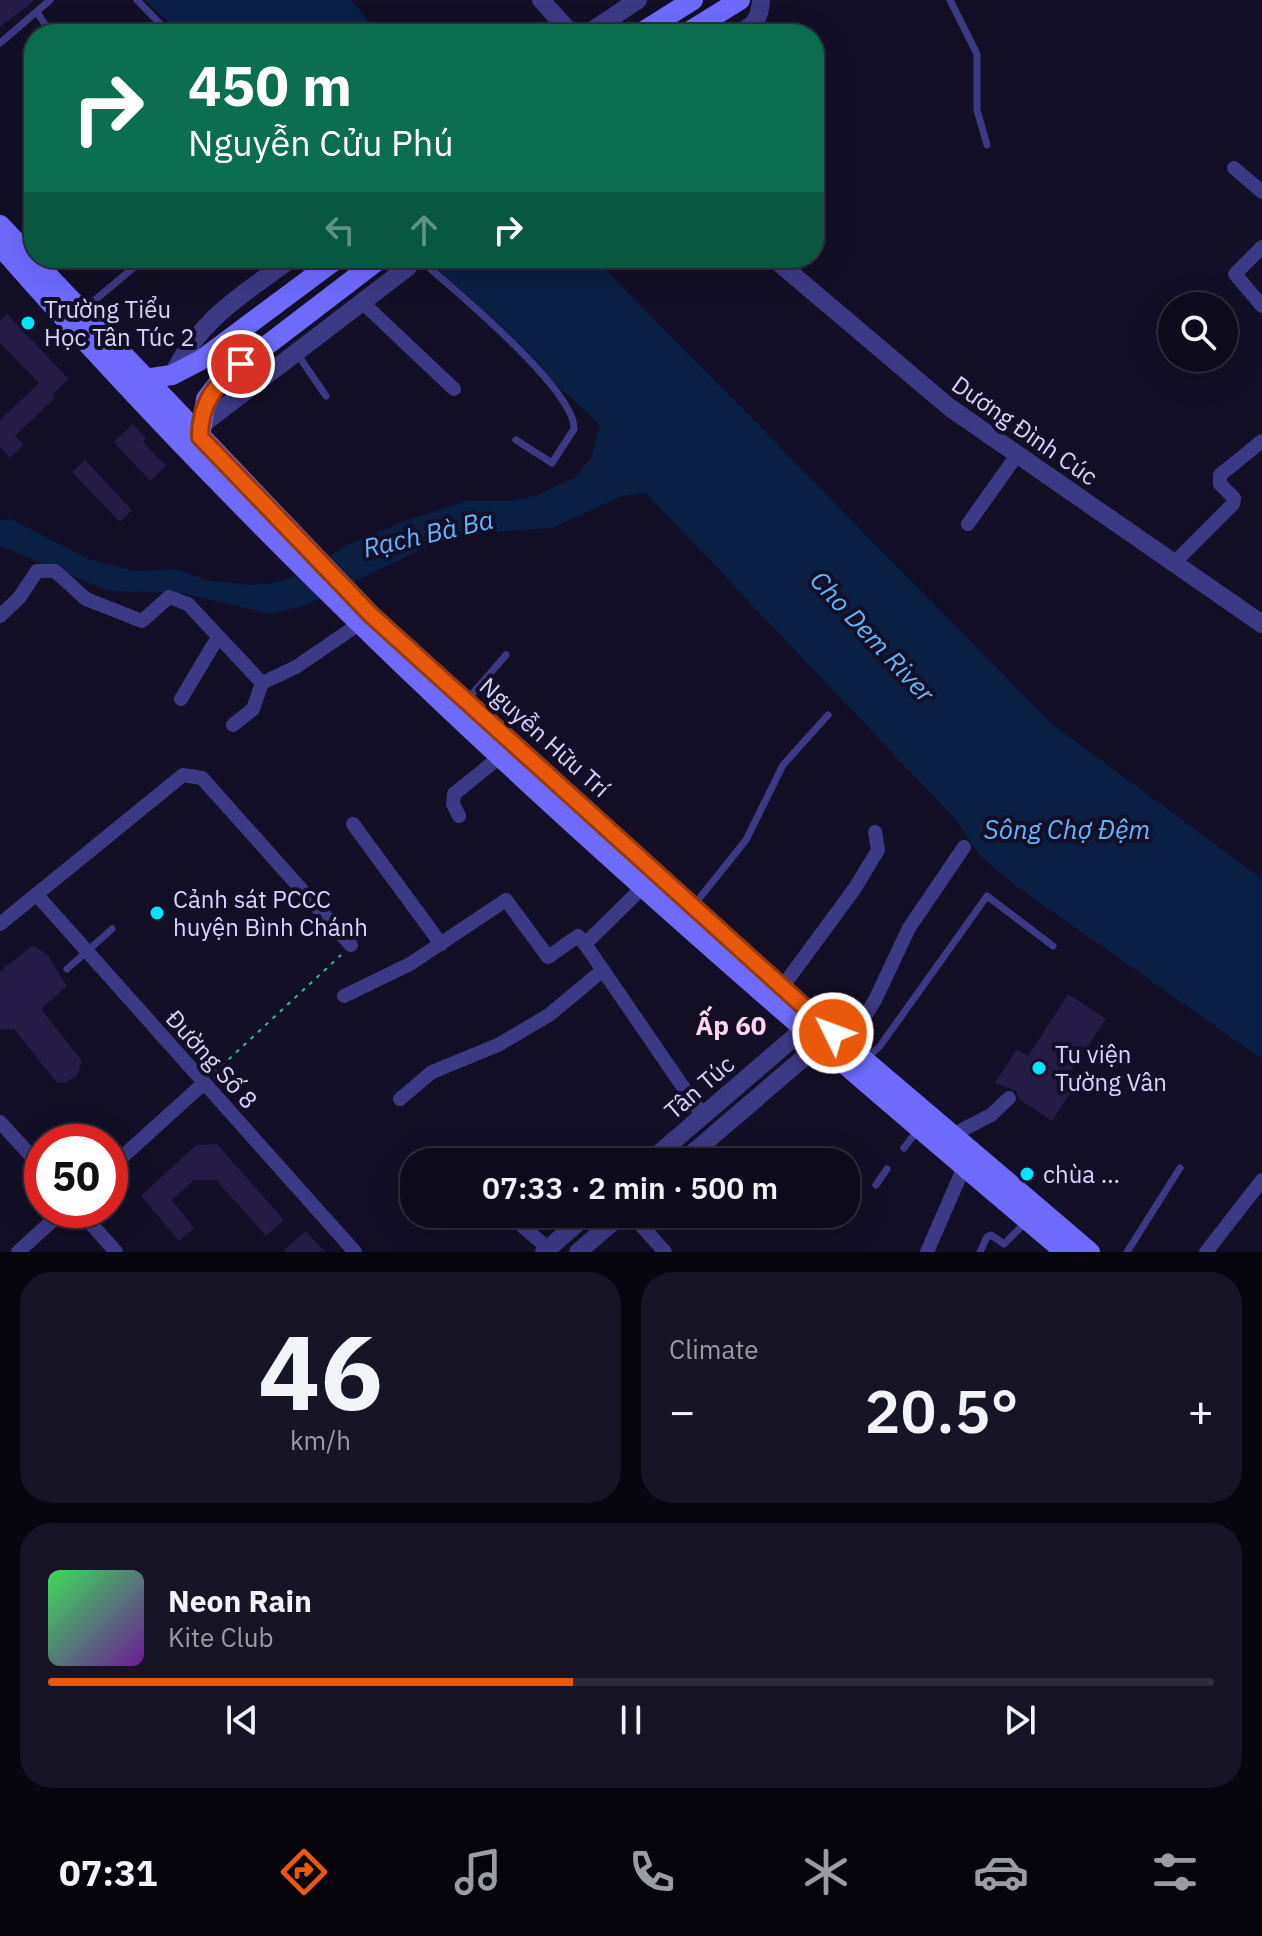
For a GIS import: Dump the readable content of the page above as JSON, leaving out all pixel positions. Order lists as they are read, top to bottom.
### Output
{
  "streets": {
    "main road": ["Nguyễn Hữu Trí"],
    "street": ["Dương Đình Cúc", "Đường Số 8", "Tân Túc"]
  },
  "crossings": [
    ["Nguyễn Hữu Trí", "Tân Túc"]
  ],
  "districts": ["Ấp 60"],
  "water": ["Rạch Bà Ba", "Cho Dem River", "Sông Chợ Đệm"],
  "places": [
    "Trường Tiểu Học Tân Túc 2",
    "Cảnh sát PCCC huyện Bình Chánh",
    "Tu viện Tường Vân",
    "chùa …"
  ],
  "page": {
    "turn": ["450 m", "Nguyễn Cửu Phú"],
    "limit": "50",
    "trip": "07:33 · 2 min · 500 m",
    "tile": [
      ["46", "km/h"],
      "Climate"
    ],
    "heat": ["−", "20.5°", "+"],
    "song": ["Neon Rain", "Kite Club"],
    "tabs": "07:31"
  }
}
